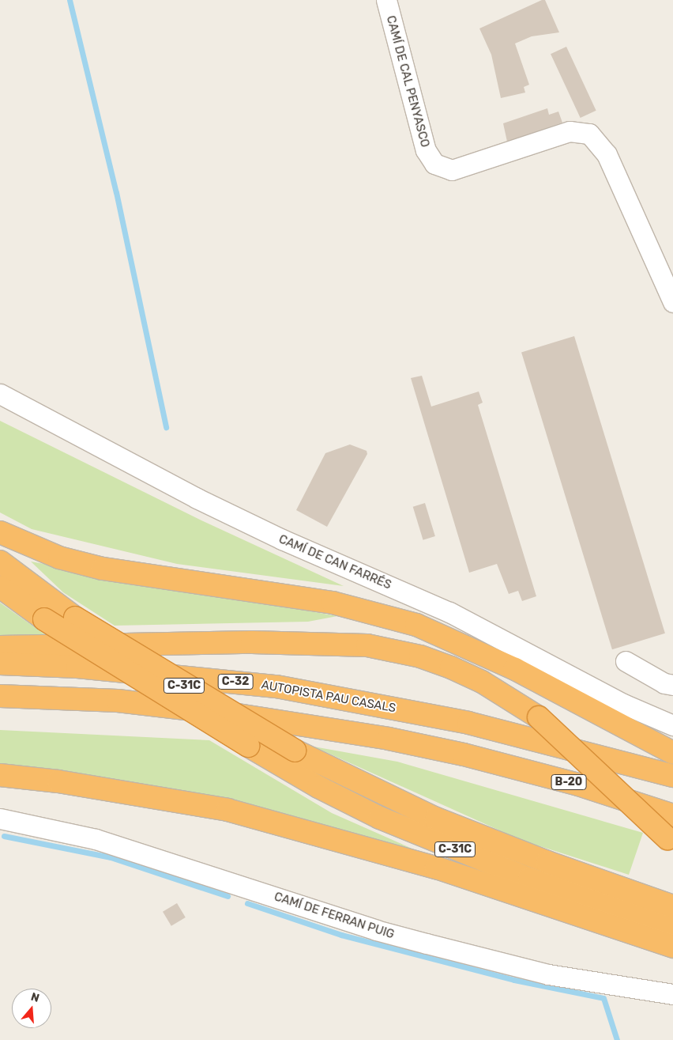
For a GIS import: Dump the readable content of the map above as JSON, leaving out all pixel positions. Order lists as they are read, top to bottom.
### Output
{
  "streets": {
    "highway": [
      "C-32",
      "C-31C",
      "AUTOPISTA PAU CASALS",
      "B-20"
    ],
    "street": ["CAMÍ DE CAL PENYASCO", "CAMÍ DE CAN FARRÉS", "CAMÍ DE FERRAN PUIG"]
  },
  "north": "top"
}
